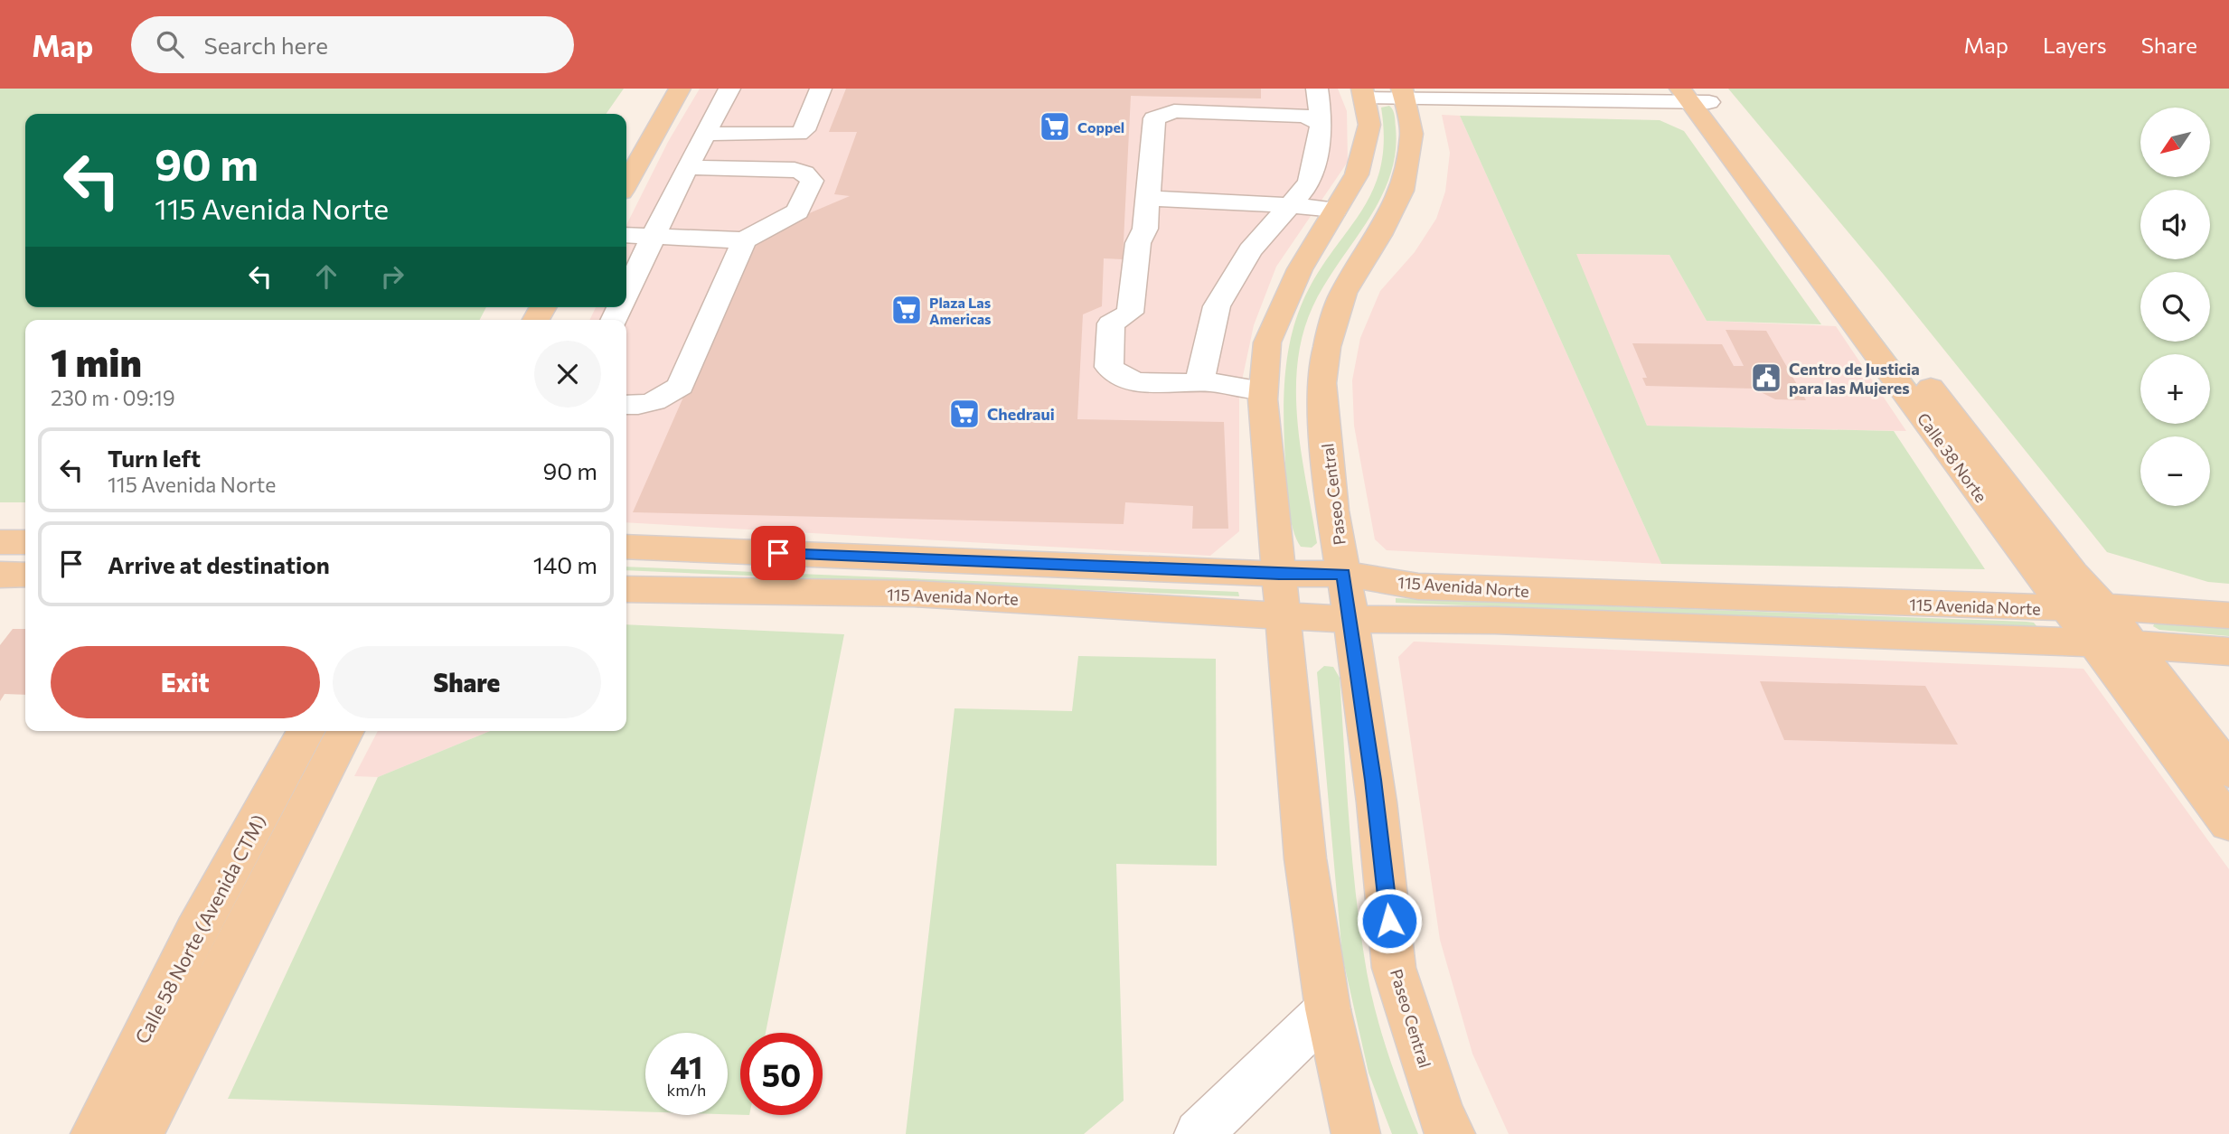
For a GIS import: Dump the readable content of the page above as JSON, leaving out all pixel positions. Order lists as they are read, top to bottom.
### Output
{
  "streets": {
    "main road": [
      "Calle 38 Norte",
      "Paseo Central",
      "115 Avenida Norte",
      "Calle 58 Norte (Avenida CTM)"
    ]
  },
  "crossings": [
    ["Calle 38 Norte", "115 Avenida Norte"],
    ["Paseo Central", "115 Avenida Norte"]
  ],
  "places": {
    "supermarket": ["Coppel", "Plaza Las Americas", "Chedraui"],
    "public building": ["Centro de Justicia para las Mujeres"]
  },
  "north": "bottom left",
  "page": {
    "header": "Map",
    "search": "Search here",
    "nav": ["Map", "Layers", "Share"],
    "map_buttons": ["+", "−"],
    "turn": ["90 m", "115 Avenida Norte"],
    "heading": ["1 min", "230 m · 09:19"],
    "list": [
      {
        "name": "Turn left",
        "note": "115 Avenida Norte",
        "value": "90 m"
      },
      {
        "name": "Arrive at destination",
        "value": "140 m"
      }
    ],
    "buttons": ["Exit", "Share"],
    "speed": "41 km/h",
    "limit": "50"
  }
}
